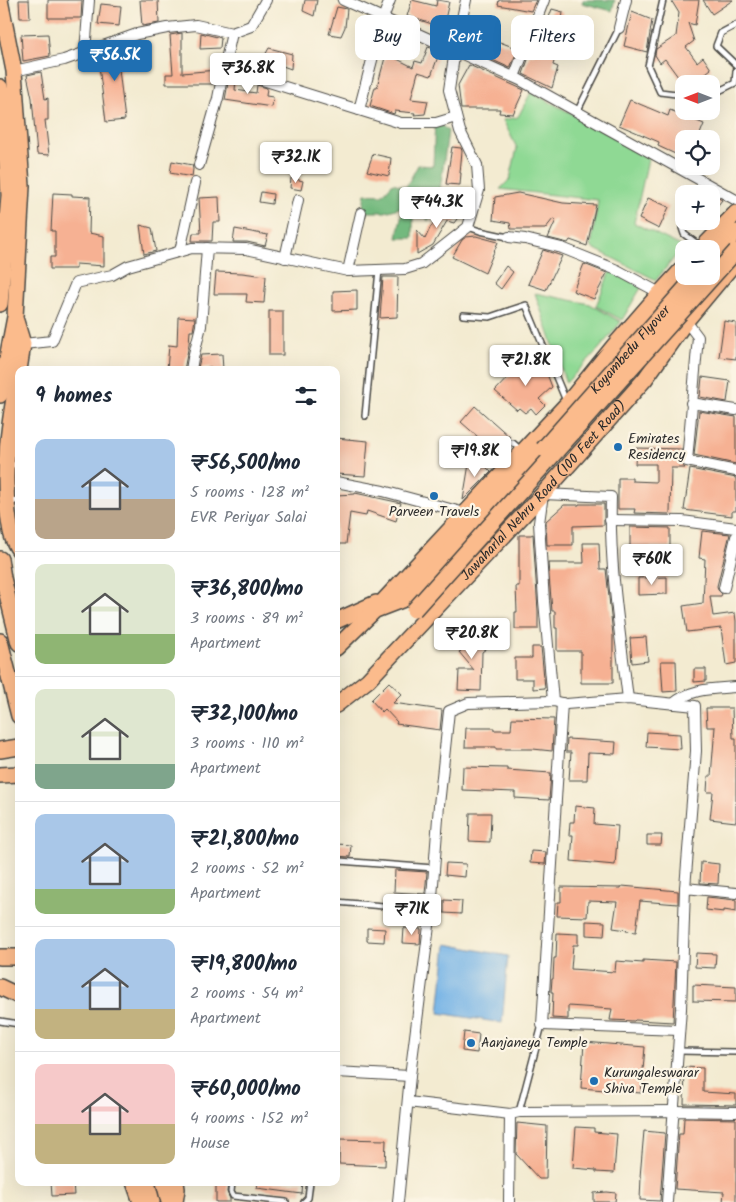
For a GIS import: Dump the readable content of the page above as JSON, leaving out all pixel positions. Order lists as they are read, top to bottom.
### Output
{
  "streets": {
    "main road": ["Koyambedu Flyover", "Jawaharlal Nehru Road (100 Feet Road)"]
  },
  "crossings": [
    ["Koyambedu Flyover", "Jawaharlal Nehru Road (100 Feet Road)"]
  ],
  "places": [
    "Emirates Residency",
    "Parveen Travels",
    "Aanjaneya Temple",
    "Kurungaleswarar Shiva Temple"
  ],
  "north": "left",
  "page": {
    "chip": ["Buy", "Rent", "Filters"],
    "price": [
      "₹56.5K",
      "₹36.8K",
      "₹32.1K",
      "₹44.3K",
      "₹21.8K",
      "₹19.8K",
      "₹60K",
      "₹20.8K",
      "₹71K"
    ],
    "map_buttons": ["+", "−"],
    "heading": "9 homes",
    "list": [
      {
        "name": "₹56,500/mo",
        "note": "5 rooms · 128 m² · EVR Periyar Salai"
      },
      {
        "name": "₹36,800/mo",
        "note": "3 rooms · 89 m² · Apartment"
      },
      {
        "name": "₹32,100/mo",
        "note": "3 rooms · 110 m² · Apartment"
      },
      {
        "name": "₹21,800/mo",
        "note": "2 rooms · 52 m² · Apartment"
      },
      {
        "name": "₹19,800/mo",
        "note": "2 rooms · 54 m² · Apartment"
      },
      {
        "name": "₹60,000/mo",
        "note": "4 rooms · 152 m² · House"
      }
    ]
  }
}
